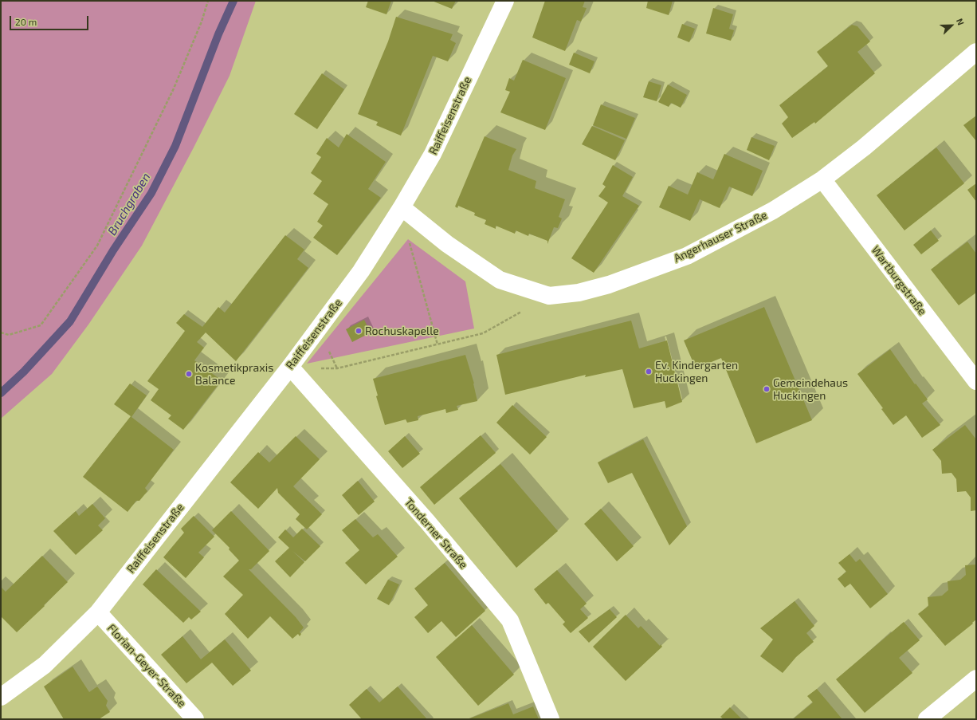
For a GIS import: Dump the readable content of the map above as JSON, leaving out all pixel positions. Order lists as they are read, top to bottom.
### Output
{
  "streets": {
    "street": [
      "Raiffeisenstraße",
      "Angerhauser Straße",
      "Wartburgstraße",
      "Tonderner Straße",
      "Florian-Geyer-Straße"
    ]
  },
  "crossings": [
    ["Raiffeisenstraße", "Angerhauser Straße"],
    ["Raiffeisenstraße", "Tonderner Straße"],
    ["Raiffeisenstraße", "Florian-Geyer-Straße"],
    ["Angerhauser Straße", "Wartburgstraße"]
  ],
  "water": ["Bruchgraben"],
  "places": [
    "Rochuskapelle",
    "Ev. Kindergarten Huckingen",
    "Kosmetikpraxis Balance",
    "Gemeindehaus Huckingen"
  ],
  "scale_bar": "20 m",
  "north": "top right"
}
